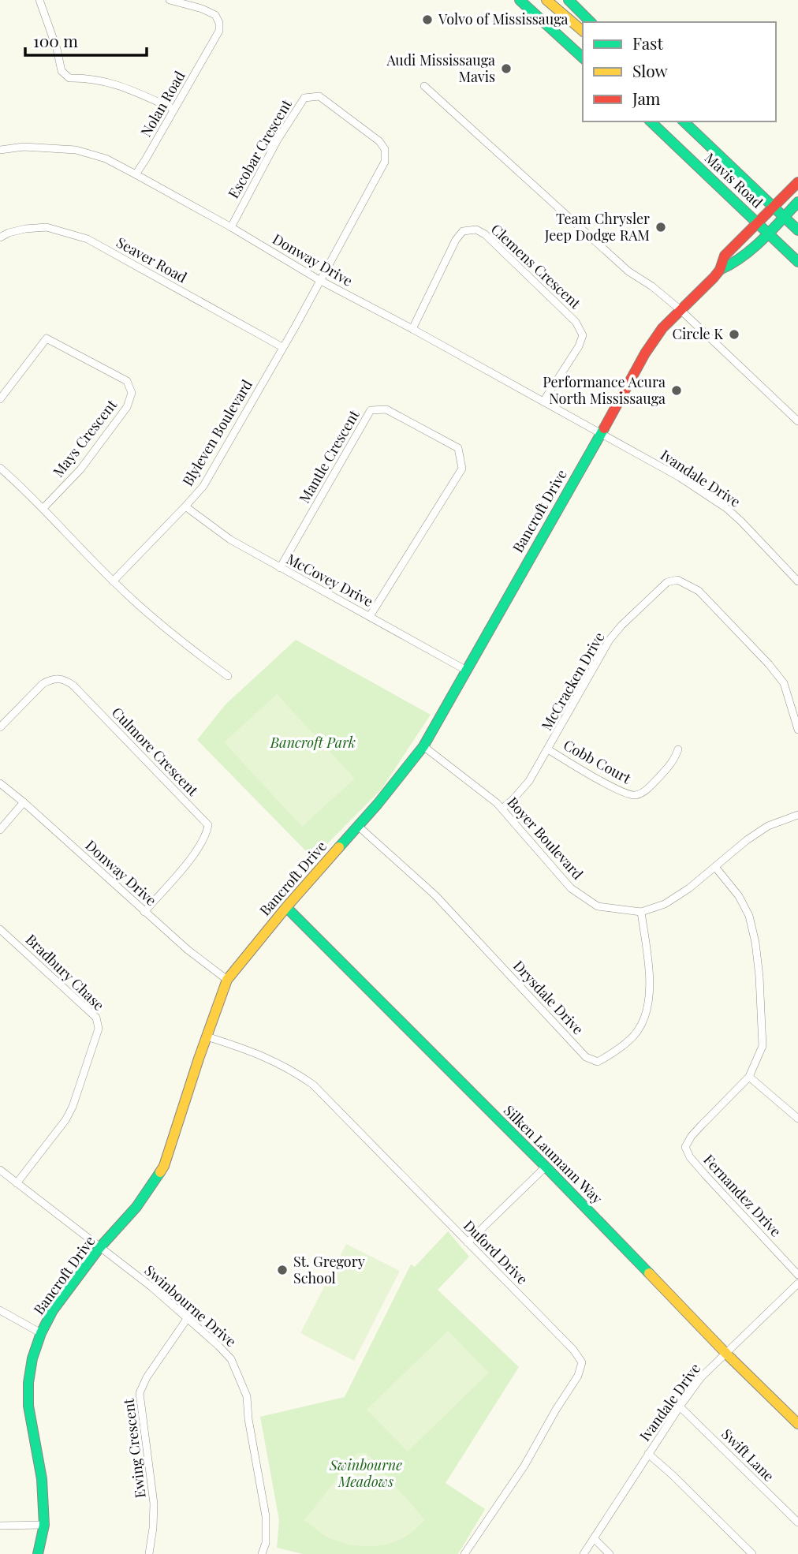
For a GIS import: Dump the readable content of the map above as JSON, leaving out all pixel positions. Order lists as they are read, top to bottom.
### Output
{
  "streets": {
    "main road": ["Mavis Road", "Bancroft Drive", "Silken Laumann Way"],
    "street": [
      "Nolan Road",
      "Escobar Crescent",
      "Seaver Road",
      "Donway Drive",
      "Clemens Crescent",
      "Blyleven Boulevard",
      "Mays Crescent",
      "Mantle Crescent",
      "Ivandale Drive",
      "McCovey Drive",
      "McCracken Drive",
      "Culmore Crescent",
      "Cobb Court",
      "Boyer Boulevard",
      "Bradbury Chase",
      "Drysdale Drive",
      "Fernandez Drive",
      "Duford Drive",
      "Swinbourne Drive",
      "Ewing Crescent",
      "Swift Lane"
    ]
  },
  "crossings": [
    ["Nolan Road", "Donway Drive"],
    ["Escobar Crescent", "Donway Drive"],
    ["Escobar Crescent", "Blyleven Boulevard"],
    ["Mavis Road", "Bancroft Drive"],
    ["Seaver Road", "Blyleven Boulevard"],
    ["Donway Drive", "Clemens Crescent"],
    ["Donway Drive", "Blyleven Boulevard"],
    ["Donway Drive", "Ivandale Drive"],
    ["Donway Drive", "Bancroft Drive"],
    ["Donway Drive", "Culmore Crescent"],
    ["Blyleven Boulevard", "McCovey Drive"],
    ["Mantle Crescent", "McCovey Drive"],
    ["Ivandale Drive", "Bancroft Drive"],
    ["Ivandale Drive", "Silken Laumann Way"],
    ["Ivandale Drive", "Swift Lane"],
    ["Bancroft Drive", "McCovey Drive"],
    ["Bancroft Drive", "Boyer Boulevard"],
    ["Bancroft Drive", "Drysdale Drive"],
    ["Bancroft Drive", "Silken Laumann Way"],
    ["Bancroft Drive", "Duford Drive"],
    ["Bancroft Drive", "Swinbourne Drive"],
    ["McCracken Drive", "Cobb Court"],
    ["McCracken Drive", "Boyer Boulevard"],
    ["Boyer Boulevard", "Drysdale Drive"],
    ["Boyer Boulevard", "Fernandez Drive"],
    ["Bradbury Chase", "Swinbourne Drive"],
    ["Swinbourne Drive", "Ewing Crescent"]
  ],
  "parks": ["Bancroft Park", "Swinbourne Meadows"],
  "places": [
    "Volvo of Mississauga",
    "Audi Mississauga Mavis",
    "Team Chrysler Jeep Dodge RAM",
    "Circle K",
    "Performance Acura North Mississauga",
    "St. Gregory School"
  ],
  "legend": ["Fast", "Slow", "Jam"],
  "scale_bar": "100 m"
}
